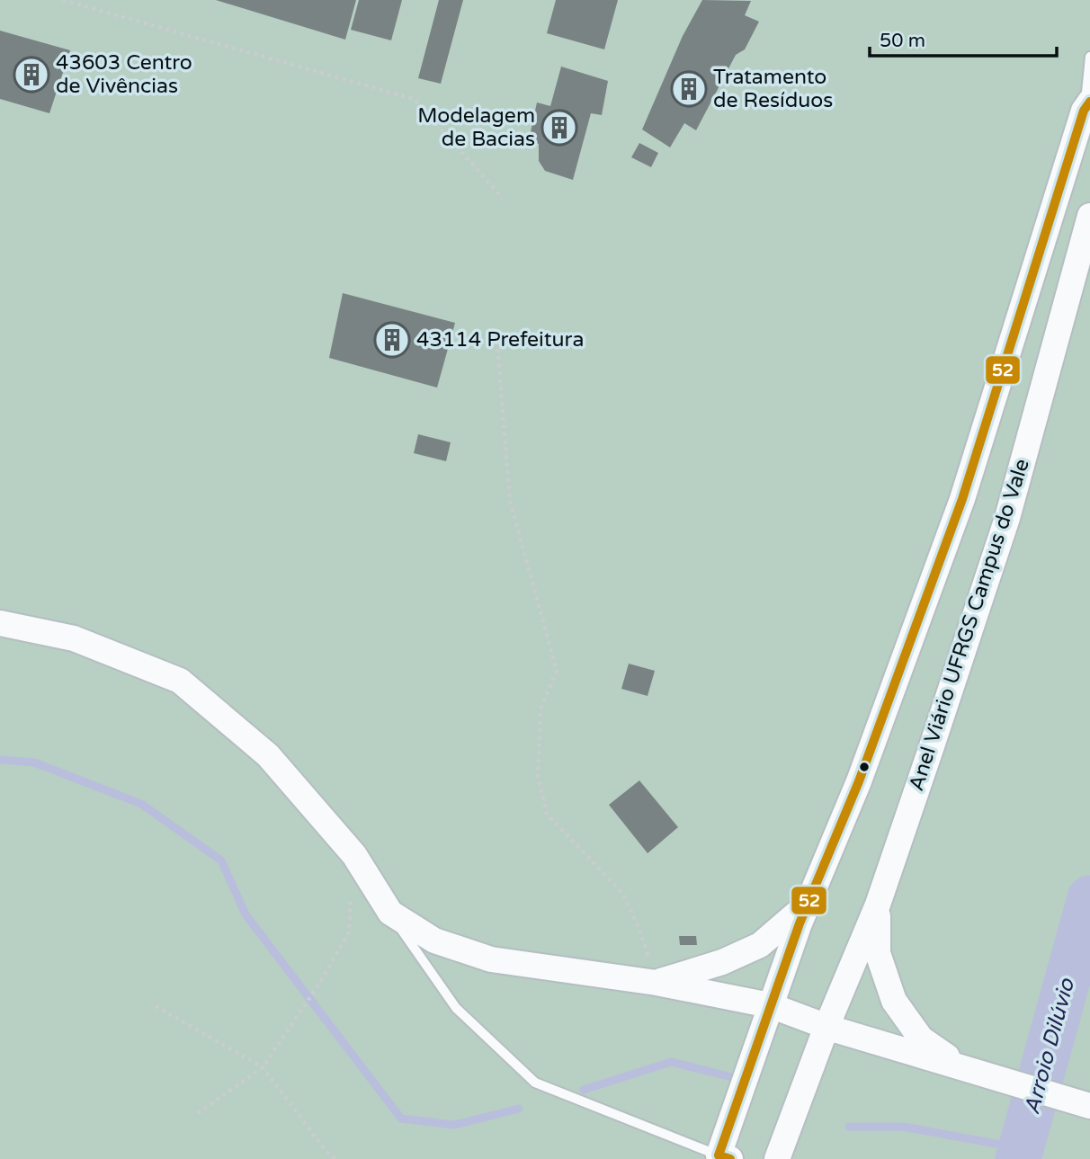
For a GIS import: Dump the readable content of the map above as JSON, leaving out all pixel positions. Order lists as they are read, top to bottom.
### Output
{
  "streets": {
    "street": ["Anel Viário UFRGS Campus do Vale"]
  },
  "water": ["Arroio Dilúvio"],
  "places": {
    "building": [
      "43603 Centro de Vivências",
      "Tratamento de Resíduos",
      "Modelagem de Bacias",
      "43114 Prefeitura"
    ]
  },
  "lines": ["transit line 52"],
  "scale_bar": "50 m"
}
